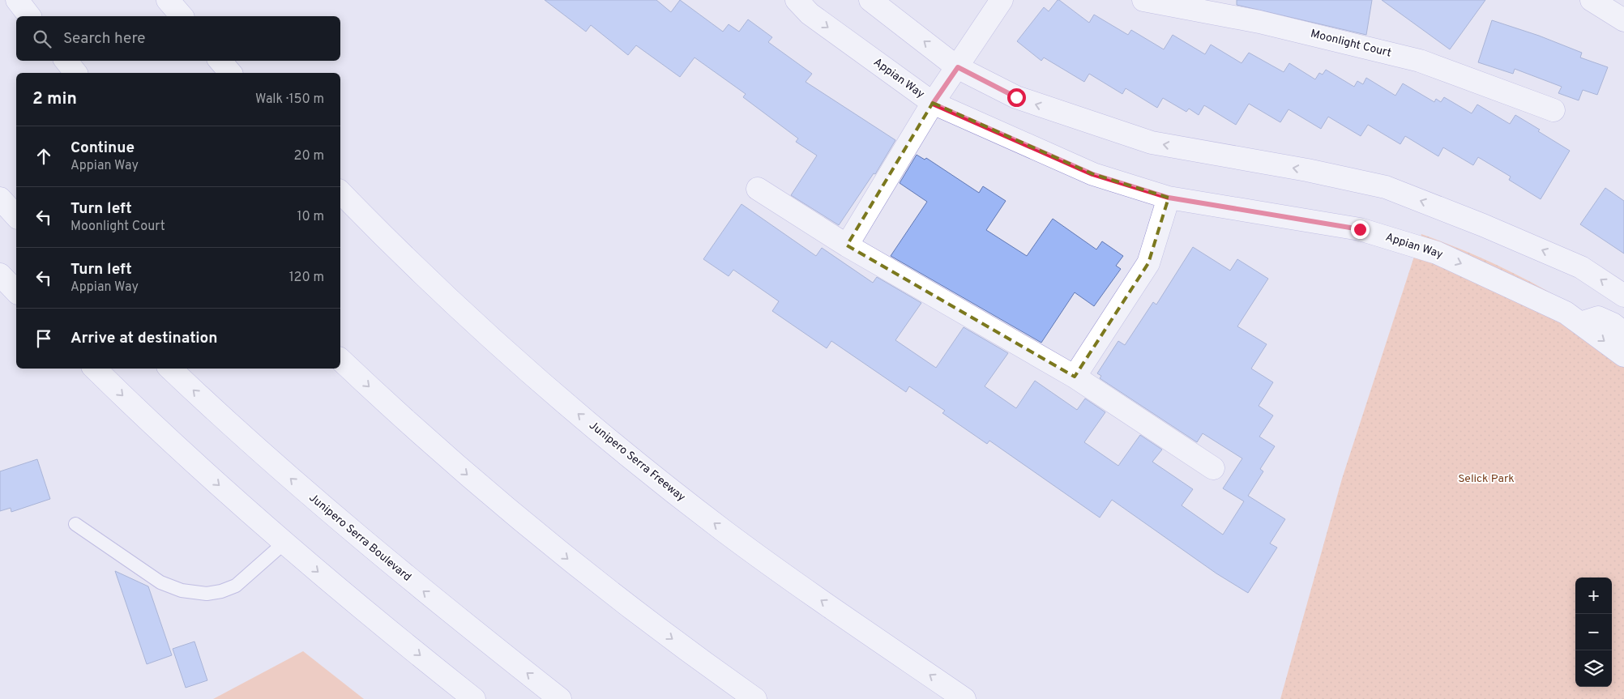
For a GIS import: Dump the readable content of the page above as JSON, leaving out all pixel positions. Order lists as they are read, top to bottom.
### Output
{
  "streets": {
    "main road": [
      "Moonlight Court",
      "Appian Way",
      "Junipero Serra Freeway",
      "Junipero Serra Boulevard"
    ]
  },
  "parks": ["Selick Park"],
  "page": {
    "search": "Search here",
    "heading": ["2 min", "Walk · 150 m"],
    "list": [
      ["Continue", "Appian Way", "20 m"],
      ["Turn left", "Moonlight Court", "10 m"],
      ["Turn left", "Appian Way", "120 m"],
      "Arrive at destination"
    ],
    "map_buttons": ["+", "−"]
  }
}
